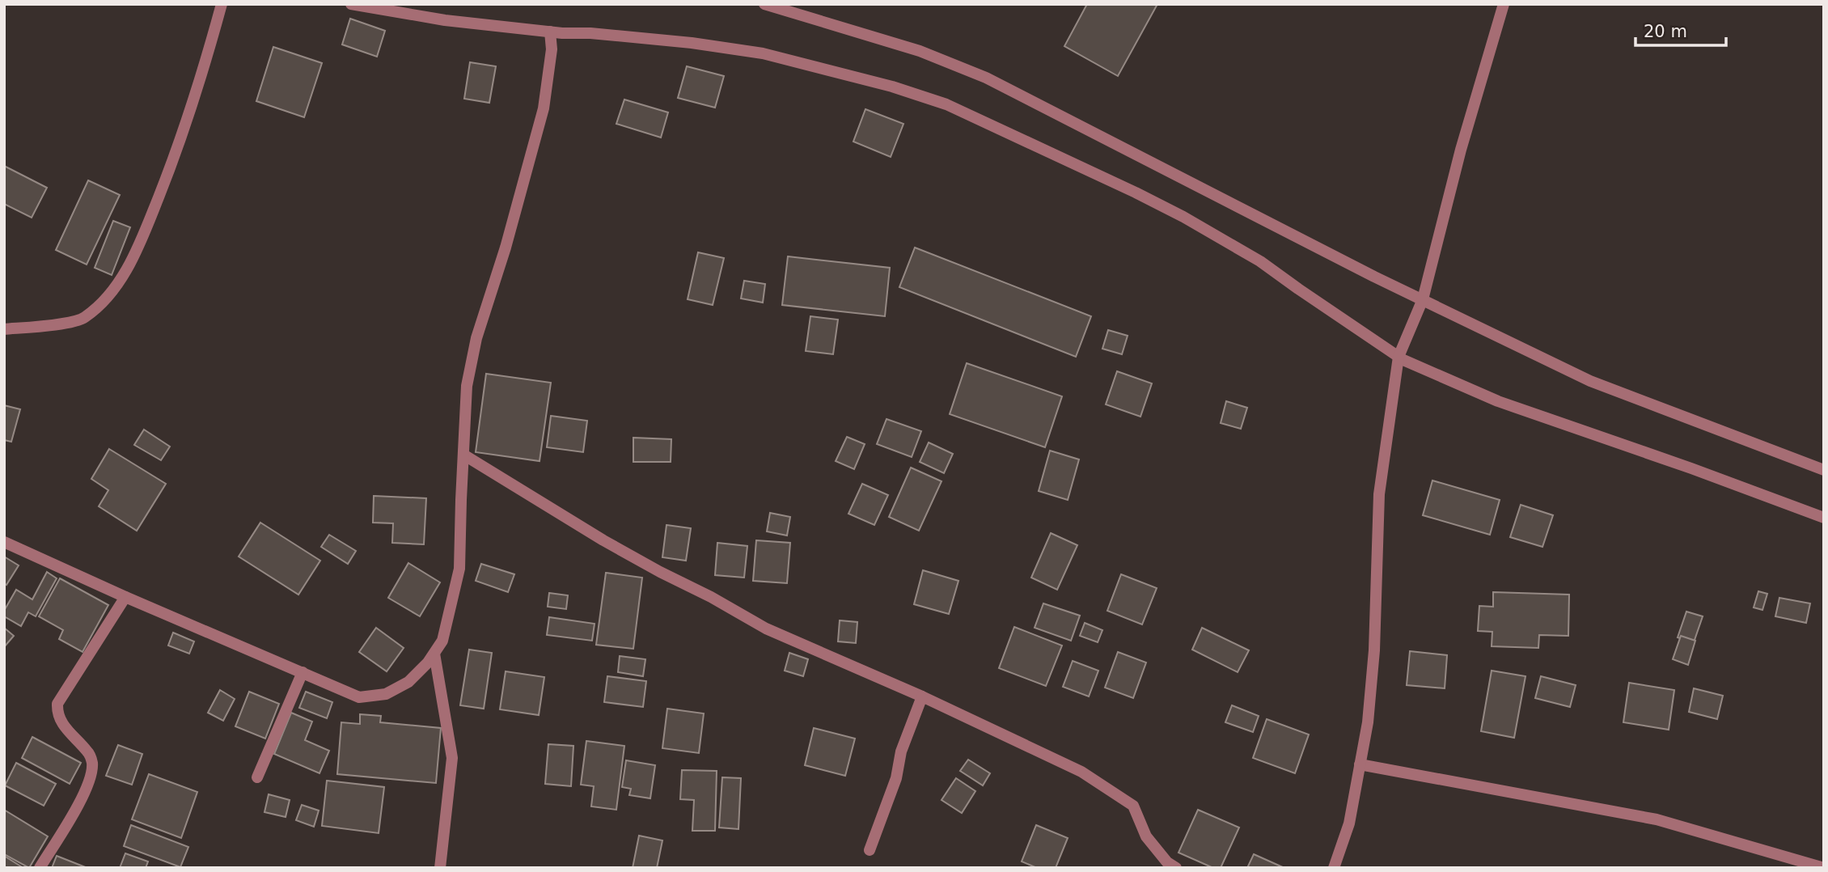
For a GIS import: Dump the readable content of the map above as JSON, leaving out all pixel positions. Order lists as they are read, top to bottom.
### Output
{
  "scale_bar": "20 m"
}
